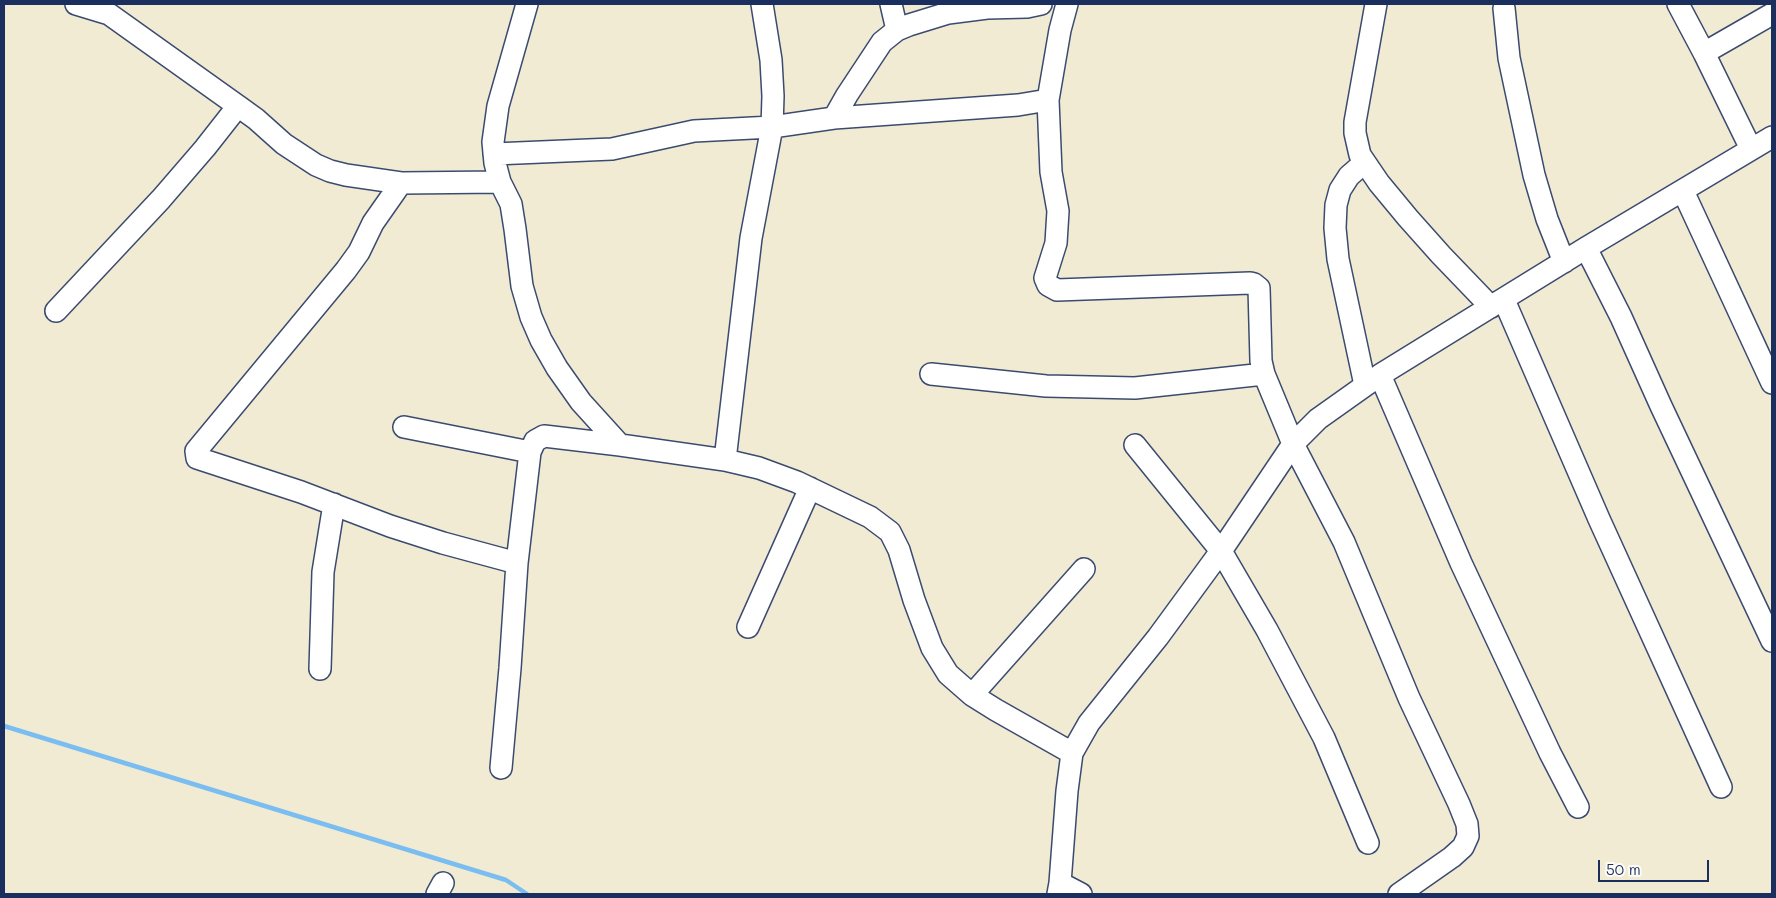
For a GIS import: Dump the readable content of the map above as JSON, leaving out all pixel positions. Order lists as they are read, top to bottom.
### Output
{
  "scale_bar": "50 m"
}
